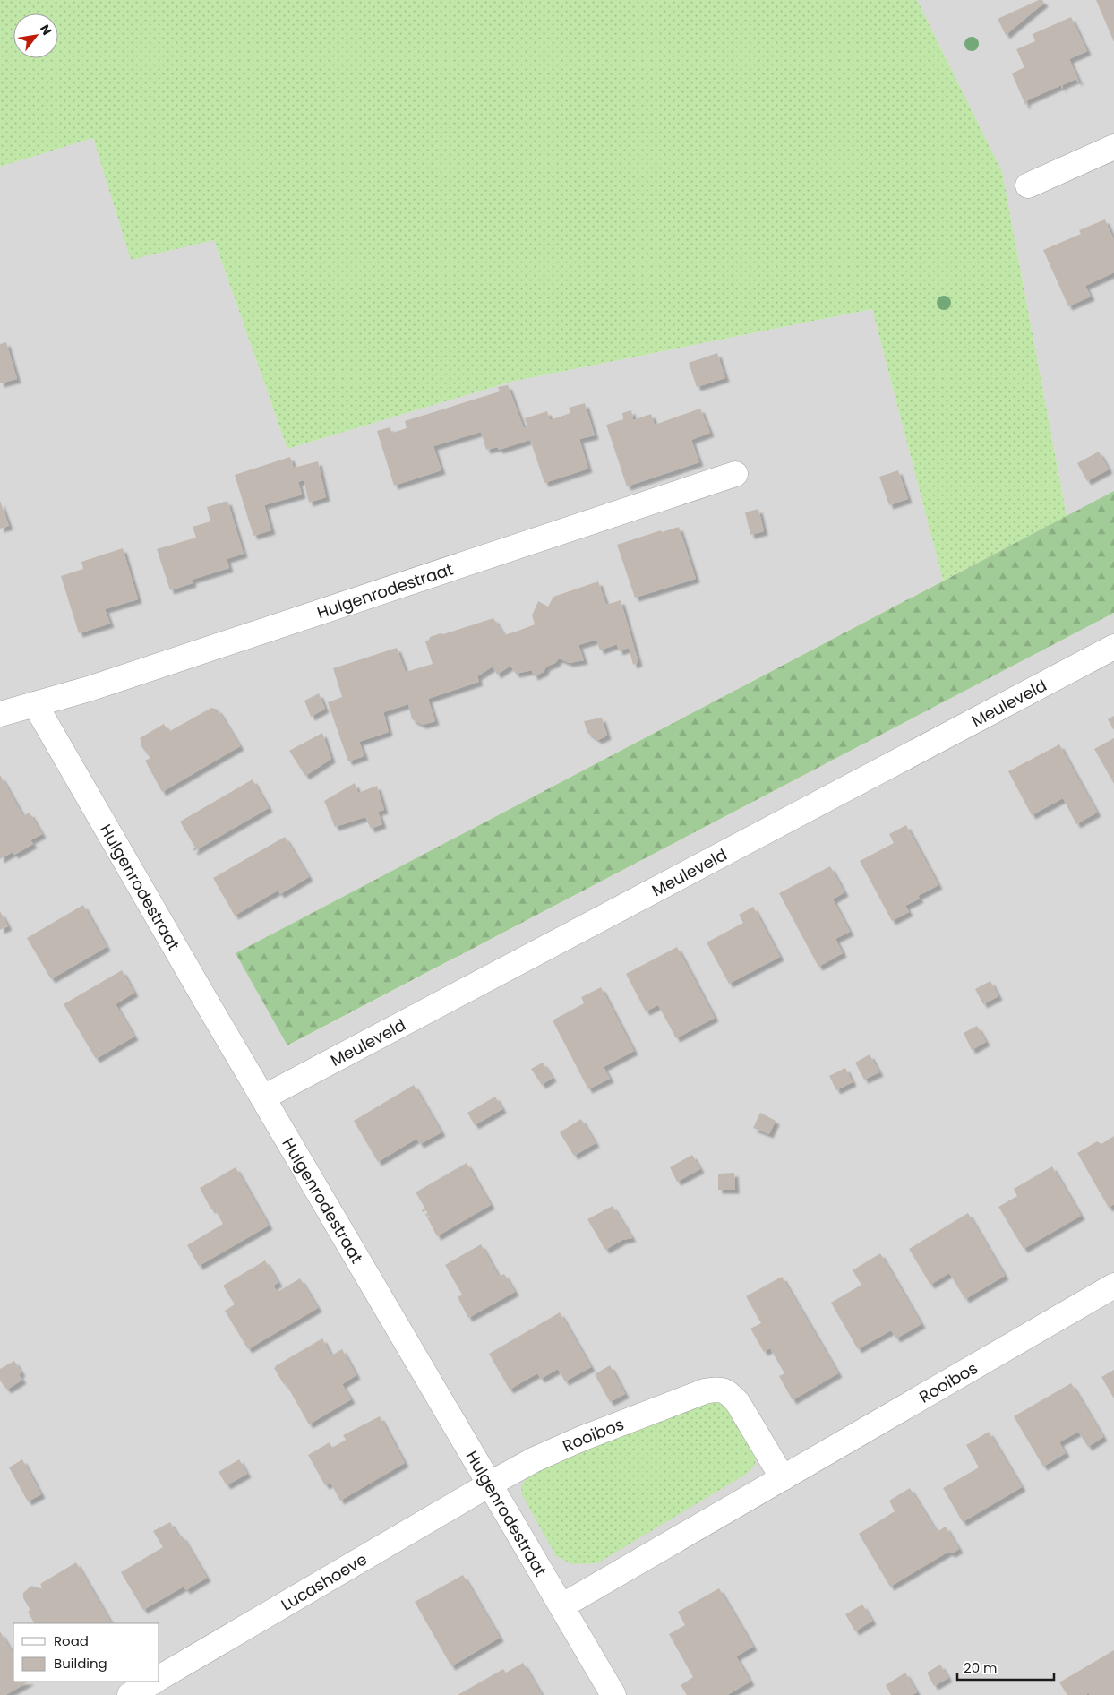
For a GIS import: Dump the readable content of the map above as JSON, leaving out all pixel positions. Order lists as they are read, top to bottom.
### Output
{
  "streets": {
    "street": [
      "Hulgenrodestraat",
      "Meuleveld",
      "Rooibos",
      "Lucashoeve"
    ]
  },
  "crossings": [
    ["Hulgenrodestraat", "Meuleveld"],
    ["Hulgenrodestraat", "Rooibos"],
    ["Hulgenrodestraat", "Lucashoeve"],
    ["Rooibos", "Lucashoeve"]
  ],
  "legend": ["Road", "Building"],
  "scale_bar": "20 m",
  "north": "top right"
}
